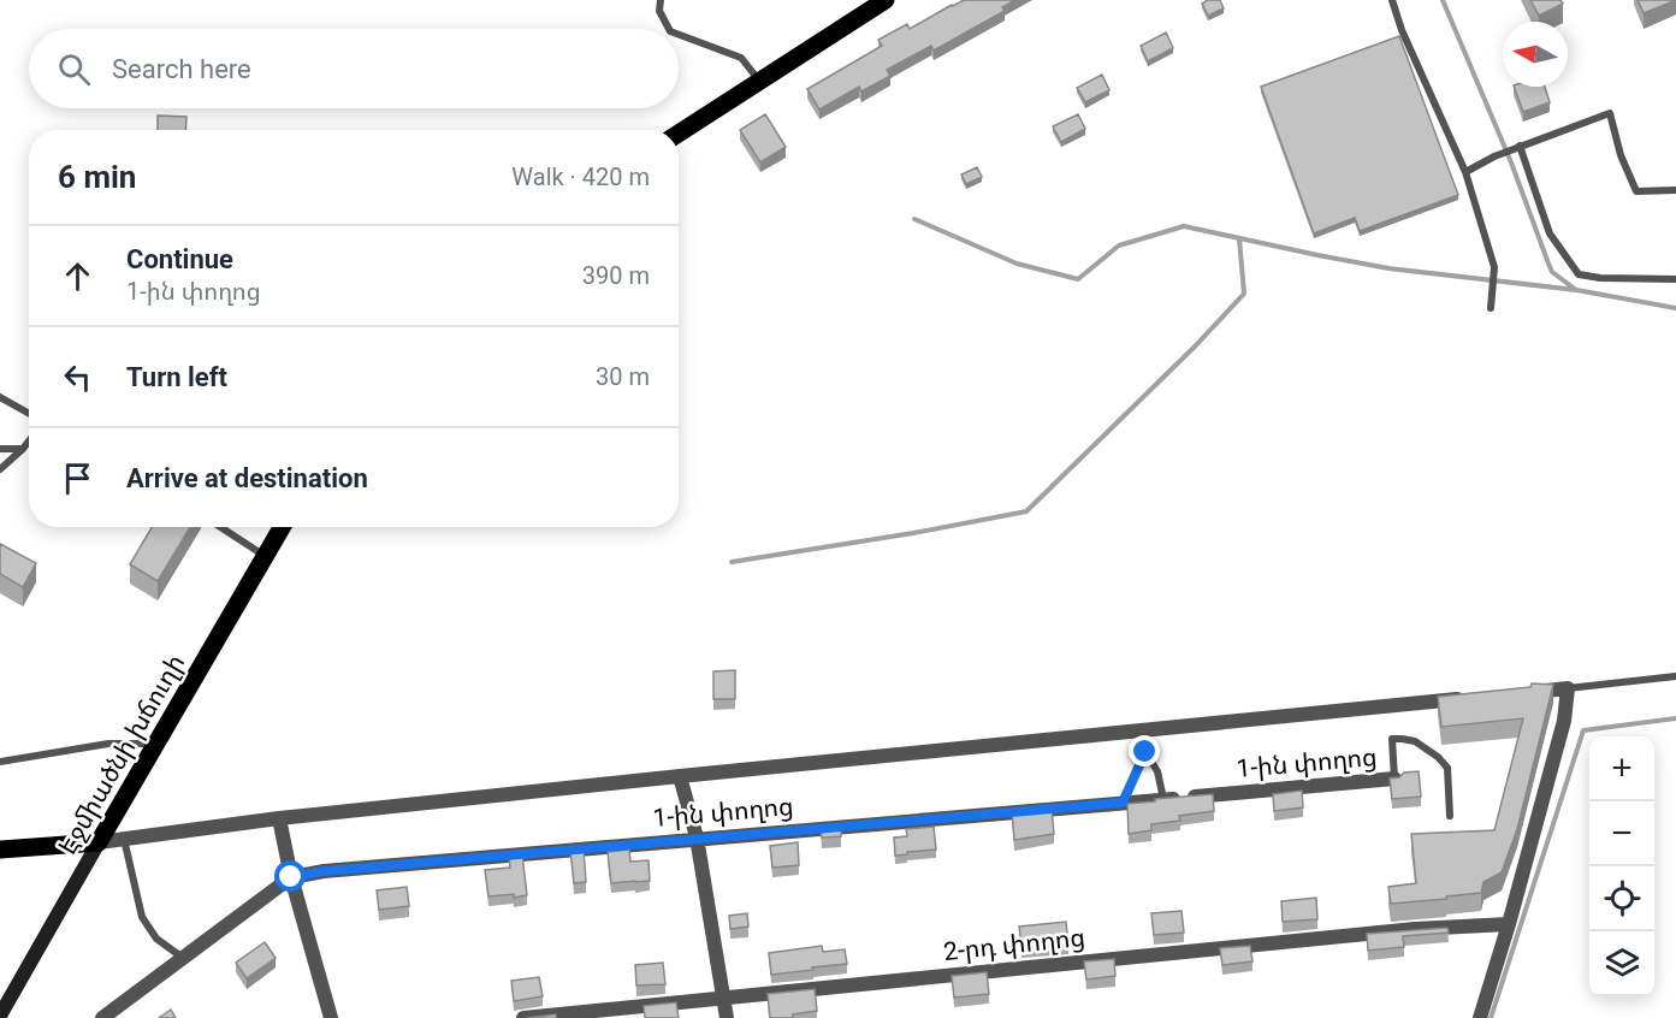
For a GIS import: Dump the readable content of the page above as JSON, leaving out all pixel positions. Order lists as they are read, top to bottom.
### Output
{
  "streets": {
    "main road": ["Էջմիածնի խճուղի"],
    "street": ["1-ին փողոց", "2-րդ փողոց"]
  },
  "north": "left",
  "page": {
    "search": "Search here",
    "heading": ["6 min", "Walk · 420 m"],
    "list": [
      ["Continue", "1-ին փողոց", "390 m"],
      ["Turn left", "30 m"],
      "Arrive at destination"
    ],
    "map_buttons": ["+", "−"]
  }
}
